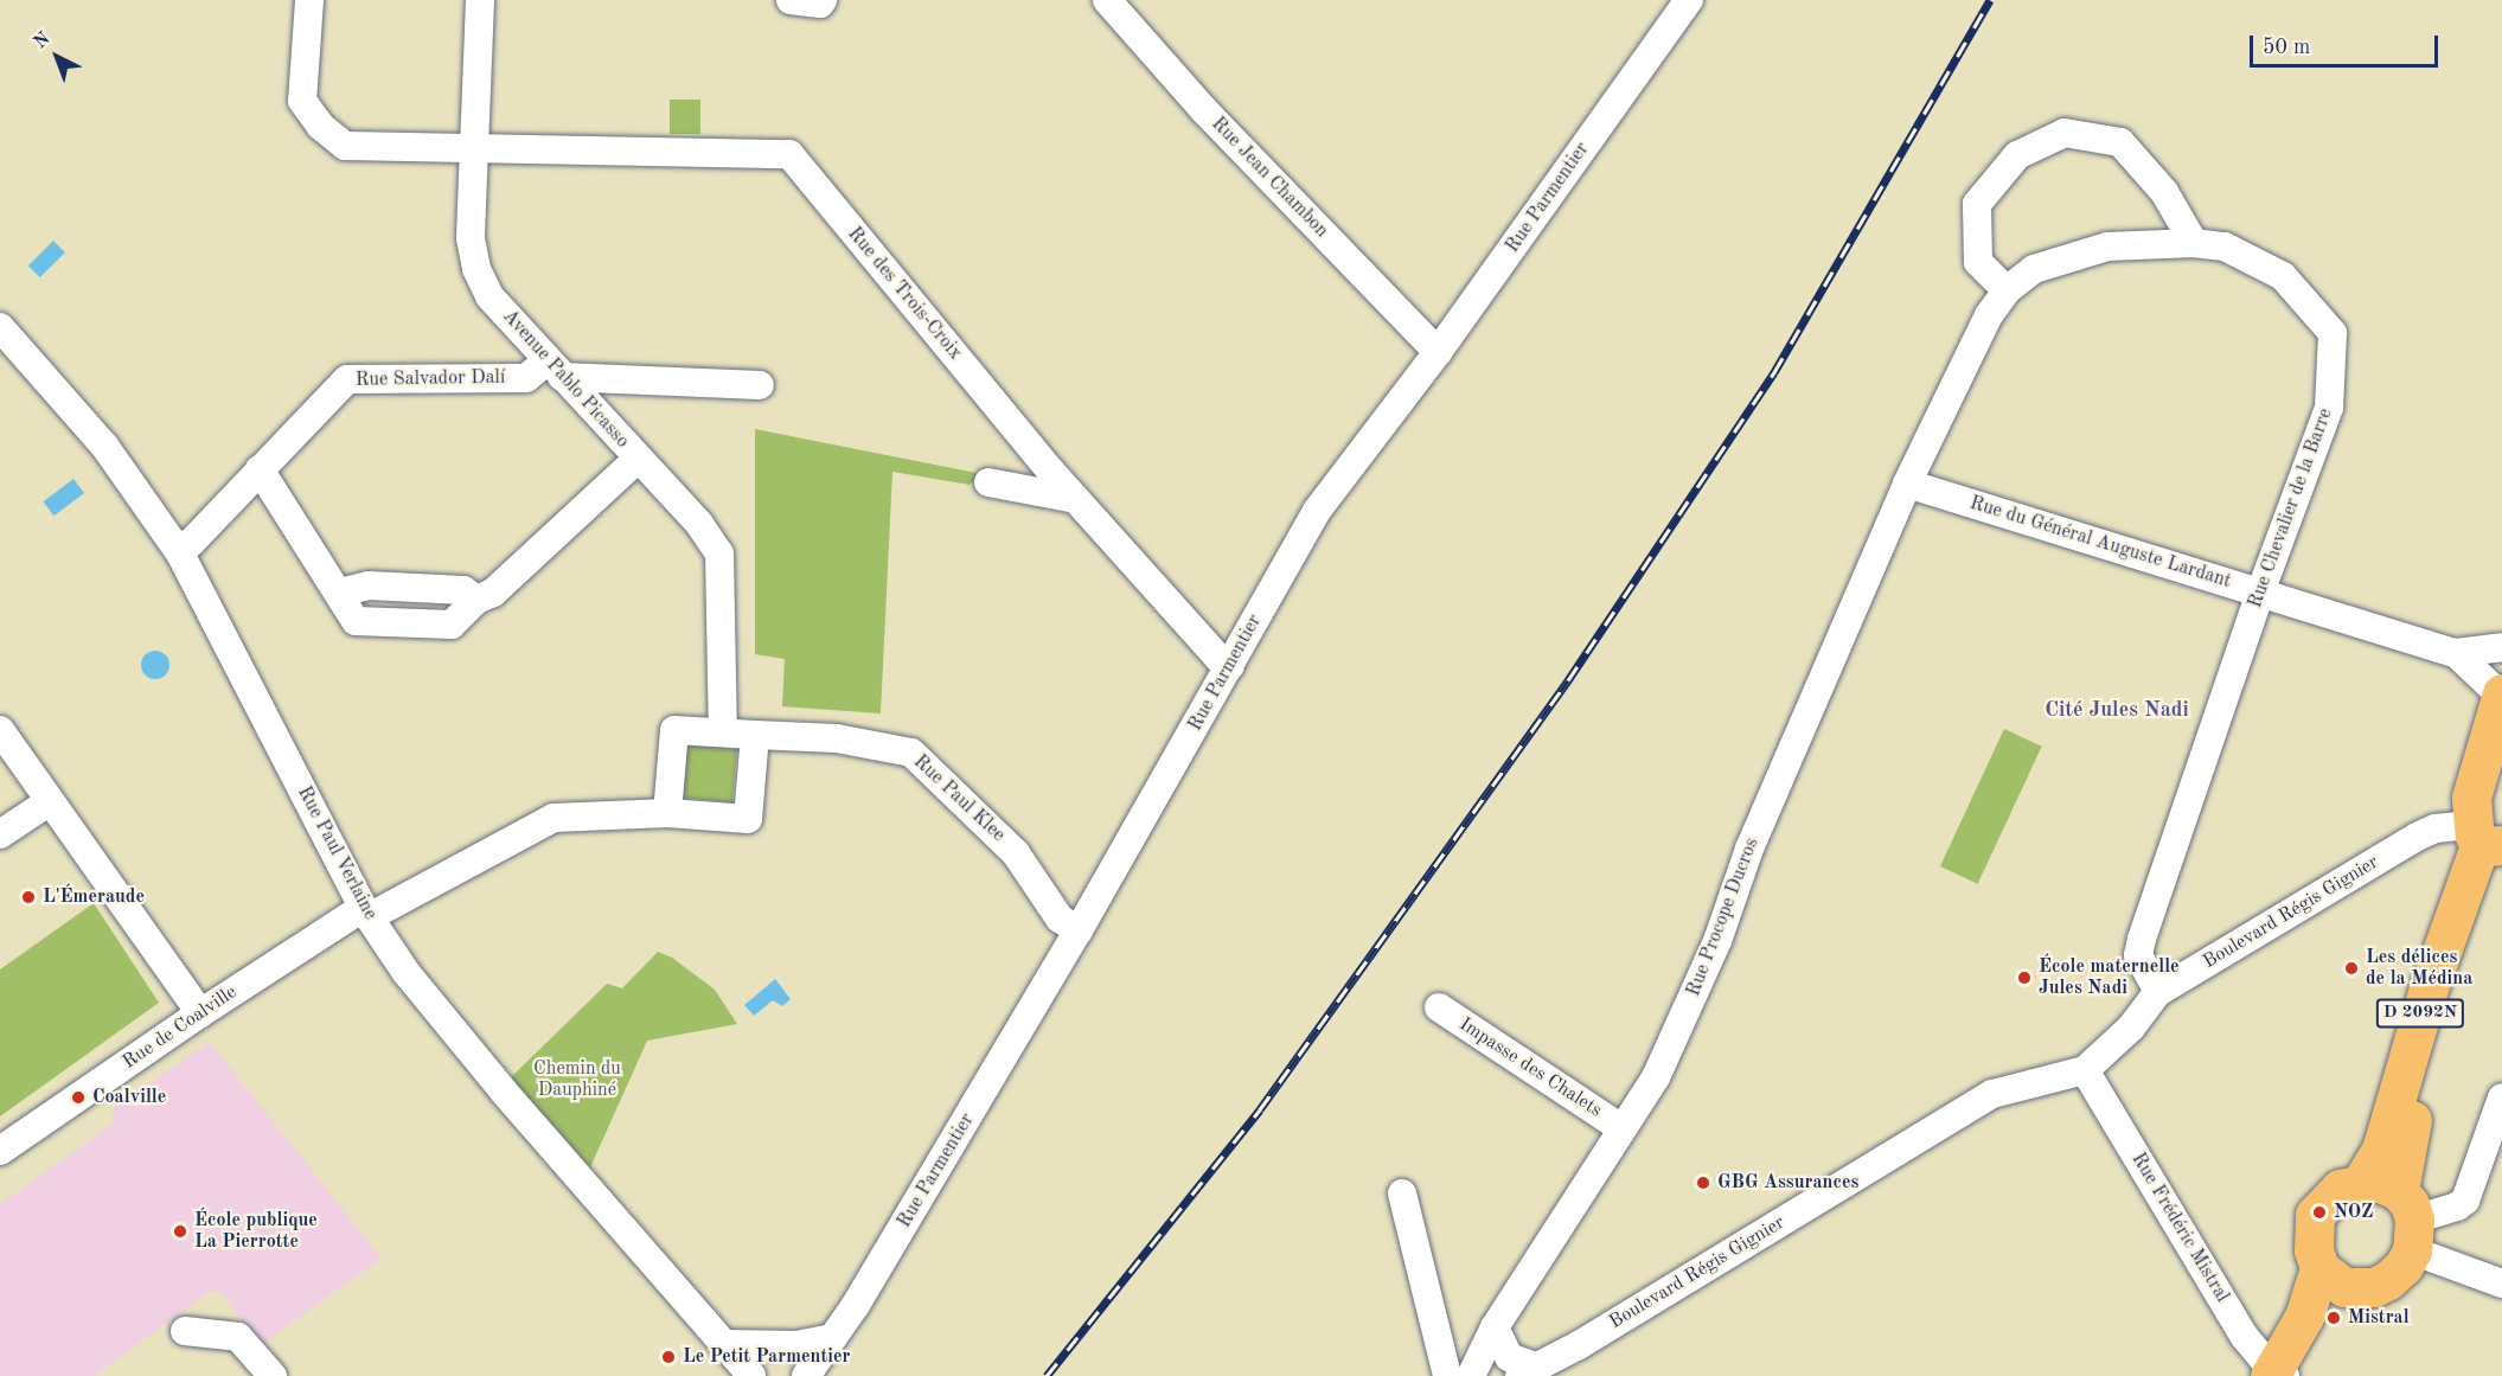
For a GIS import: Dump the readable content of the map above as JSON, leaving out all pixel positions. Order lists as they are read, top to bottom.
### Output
{
  "streets": {
    "main road": ["D 2092N"],
    "street": [
      "Rue Jean Chambon",
      "Rue Parmentier",
      "Rue des Trois-Croix",
      "Rue Salvador Dalí",
      "Avenue Pablo Picasso",
      "Rue Chevalier de la Barre",
      "Rue du Général Auguste Lardant",
      "Rue Paul Klee",
      "Rue Paul Verlaine",
      "Boulevard Régis Gignier",
      "Rue Procope Ducros",
      "Rue de Coalville",
      "Impasse des Chalets",
      "Rue Frédéric Mistral"
    ]
  },
  "crossings": [
    ["Rue Jean Chambon", "Rue Parmentier"],
    ["Rue Parmentier", "Rue des Trois-Croix"],
    ["Rue Parmentier", "Rue Paul Klee"],
    ["Rue des Trois-Croix", "Avenue Pablo Picasso"],
    ["Rue Salvador Dalí", "Avenue Pablo Picasso"],
    ["Rue Salvador Dalí", "Rue Paul Verlaine"],
    ["Avenue Pablo Picasso", "Rue Paul Klee"],
    ["Rue Chevalier de la Barre", "Rue du Général Auguste Lardant"],
    ["Rue Chevalier de la Barre", "Boulevard Régis Gignier"],
    ["Rue Chevalier de la Barre", "Rue Procope Ducros"],
    ["Rue du Général Auguste Lardant", "Rue Procope Ducros"],
    ["Rue Paul Klee", "Rue de Coalville"],
    ["Rue Paul Verlaine", "Rue de Coalville"],
    ["Boulevard Régis Gignier", "D 2092N"],
    ["Boulevard Régis Gignier", "Rue Frédéric Mistral"],
    ["Rue Procope Ducros", "Impasse des Chalets"]
  ],
  "districts": ["Cité Jules Nadi"],
  "parks": ["Chemin du Dauphiné"],
  "places": [
    "L'Émeraude",
    "Les délices de la Médina",
    "École maternelle Jules Nadi",
    "Coalville",
    "GBG Assurances",
    "NOZ",
    "École publique La Pierrotte",
    "Mistral",
    "Le Petit Parmentier"
  ],
  "scale_bar": "50 m",
  "north": "top left"
}
